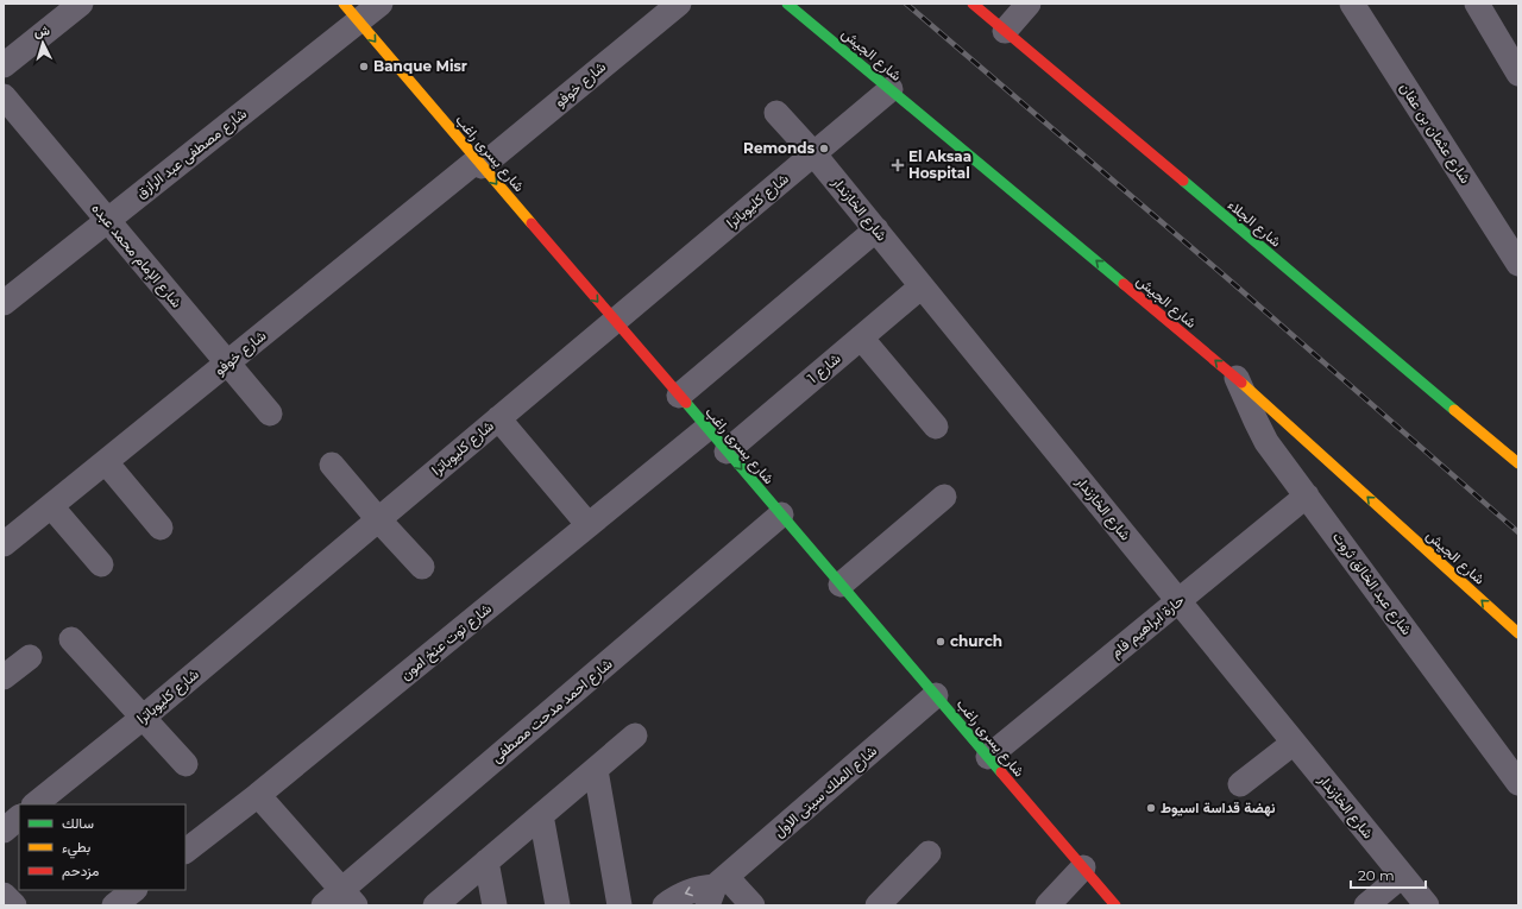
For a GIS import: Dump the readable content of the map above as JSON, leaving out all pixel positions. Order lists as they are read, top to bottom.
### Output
{
  "streets": {
    "street": [
      "شارع الجيش",
      "شارع خوفو",
      "شارع عثمان بن عفان",
      "شارع مصطفى عبد الرازق",
      "شارع يسرى راغب",
      "شارع كليوباترا",
      "شارع الخازندار",
      "شارع الجلاء",
      "شارع الإمام محمد عبده",
      "شارع 1",
      "شارع عبد الخالق ثروت",
      "حارة ابراهيم فام",
      "شارع توت عنخ امون",
      "شارع احمد مدحت مصطفى",
      "شارع الملك سيتى الاول"
    ]
  },
  "crossings": [
    ["شارع الجيش", "شارع كليوباترا"],
    ["شارع الجيش", "شارع عبد الخالق ثروت"],
    ["شارع خوفو", "شارع يسرى راغب"],
    ["شارع خوفو", "شارع الإمام محمد عبده"],
    ["شارع مصطفى عبد الرازق", "شارع يسرى راغب"],
    ["شارع مصطفى عبد الرازق", "شارع الإمام محمد عبده"],
    ["شارع يسرى راغب", "شارع كليوباترا"],
    ["شارع يسرى راغب", "شارع 1"],
    ["شارع يسرى راغب", "حارة ابراهيم فام"],
    ["شارع يسرى راغب", "شارع توت عنخ امون"],
    ["شارع يسرى راغب", "شارع احمد مدحت مصطفى"],
    ["شارع يسرى راغب", "شارع الملك سيتى الاول"],
    ["شارع كليوباترا", "شارع الخازندار"],
    ["شارع الخازندار", "شارع 1"],
    ["شارع الخازندار", "حارة ابراهيم فام"],
    ["شارع عبد الخالق ثروت", "حارة ابراهيم فام"]
  ],
  "one_way": ["شارع الجيش", "شارع يسرى راغب"],
  "places": {
    "other": [
      "Banque Misr",
      "Remonds",
      "church",
      "نهضة قداسة اسيوط"
    ],
    "health": ["El Aksaa Hospital"]
  },
  "legend": ["سالك", "بطيء", "مزدحم"],
  "scale_bar": "20 m",
  "north": "top"
}
